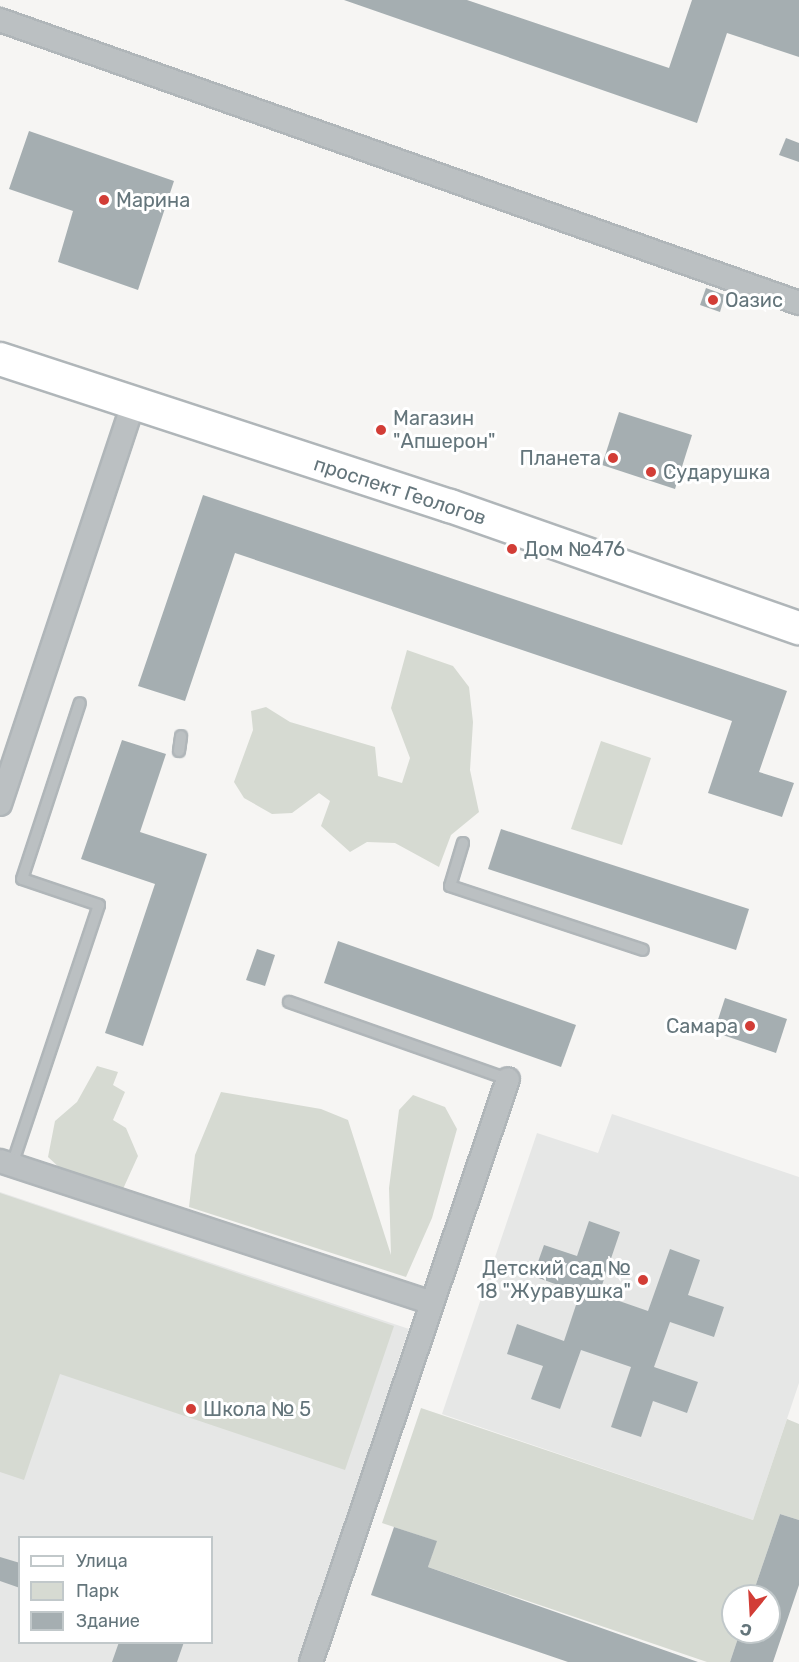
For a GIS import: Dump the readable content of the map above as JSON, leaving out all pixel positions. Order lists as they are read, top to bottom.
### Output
{
  "streets": {
    "street": ["проспект Геологов"]
  },
  "places": [
    "Марина",
    "Оазис",
    "Магазин \"Апшерон\"",
    "Планета",
    "Сударушка",
    "Дом №476",
    "Самара",
    "Детский сад № 18 \"Журавушка\"",
    "Школа № 5"
  ],
  "legend": ["Улица", "Парк", "Здание"],
  "north": "bottom"
}
